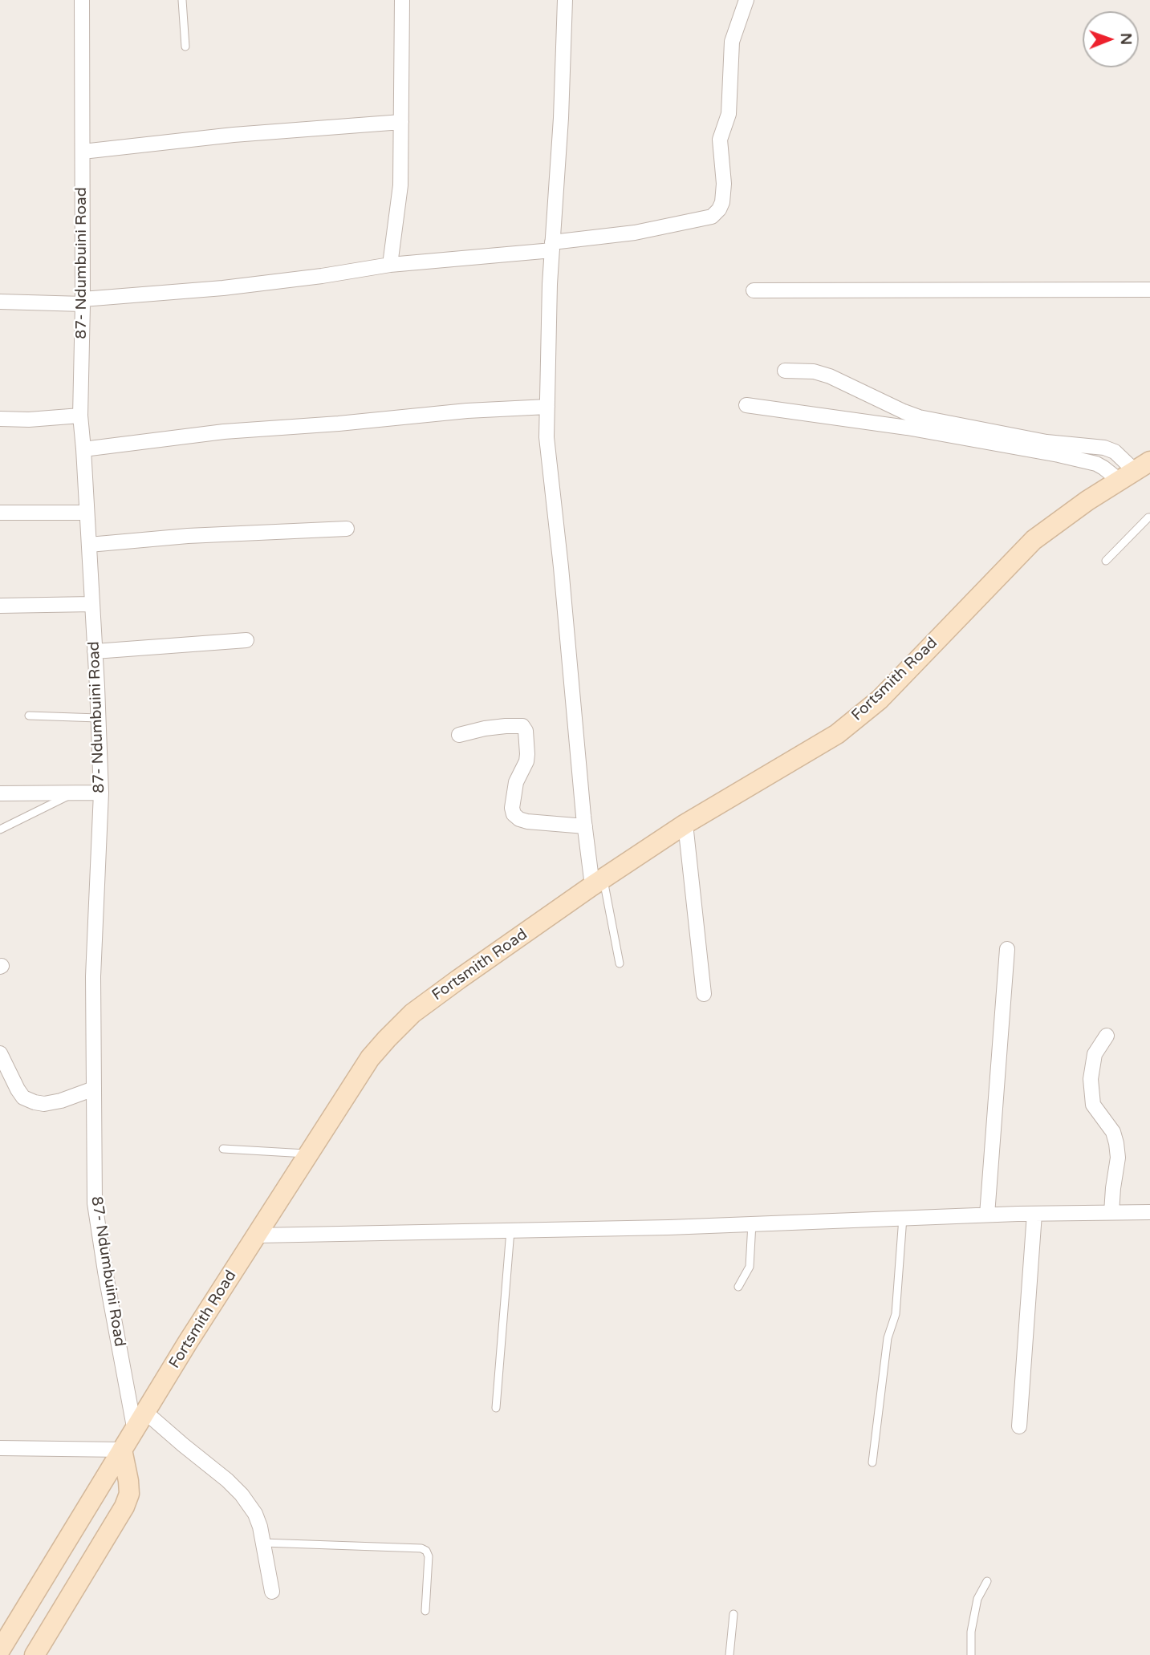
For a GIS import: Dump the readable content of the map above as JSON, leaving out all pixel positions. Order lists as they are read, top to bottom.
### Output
{
  "streets": {
    "street": ["87- Ndumbuini Road", "Fortsmith Road"]
  },
  "crossings": [
    ["87- Ndumbuini Road", "Fortsmith Road"]
  ],
  "north": "right"
}
